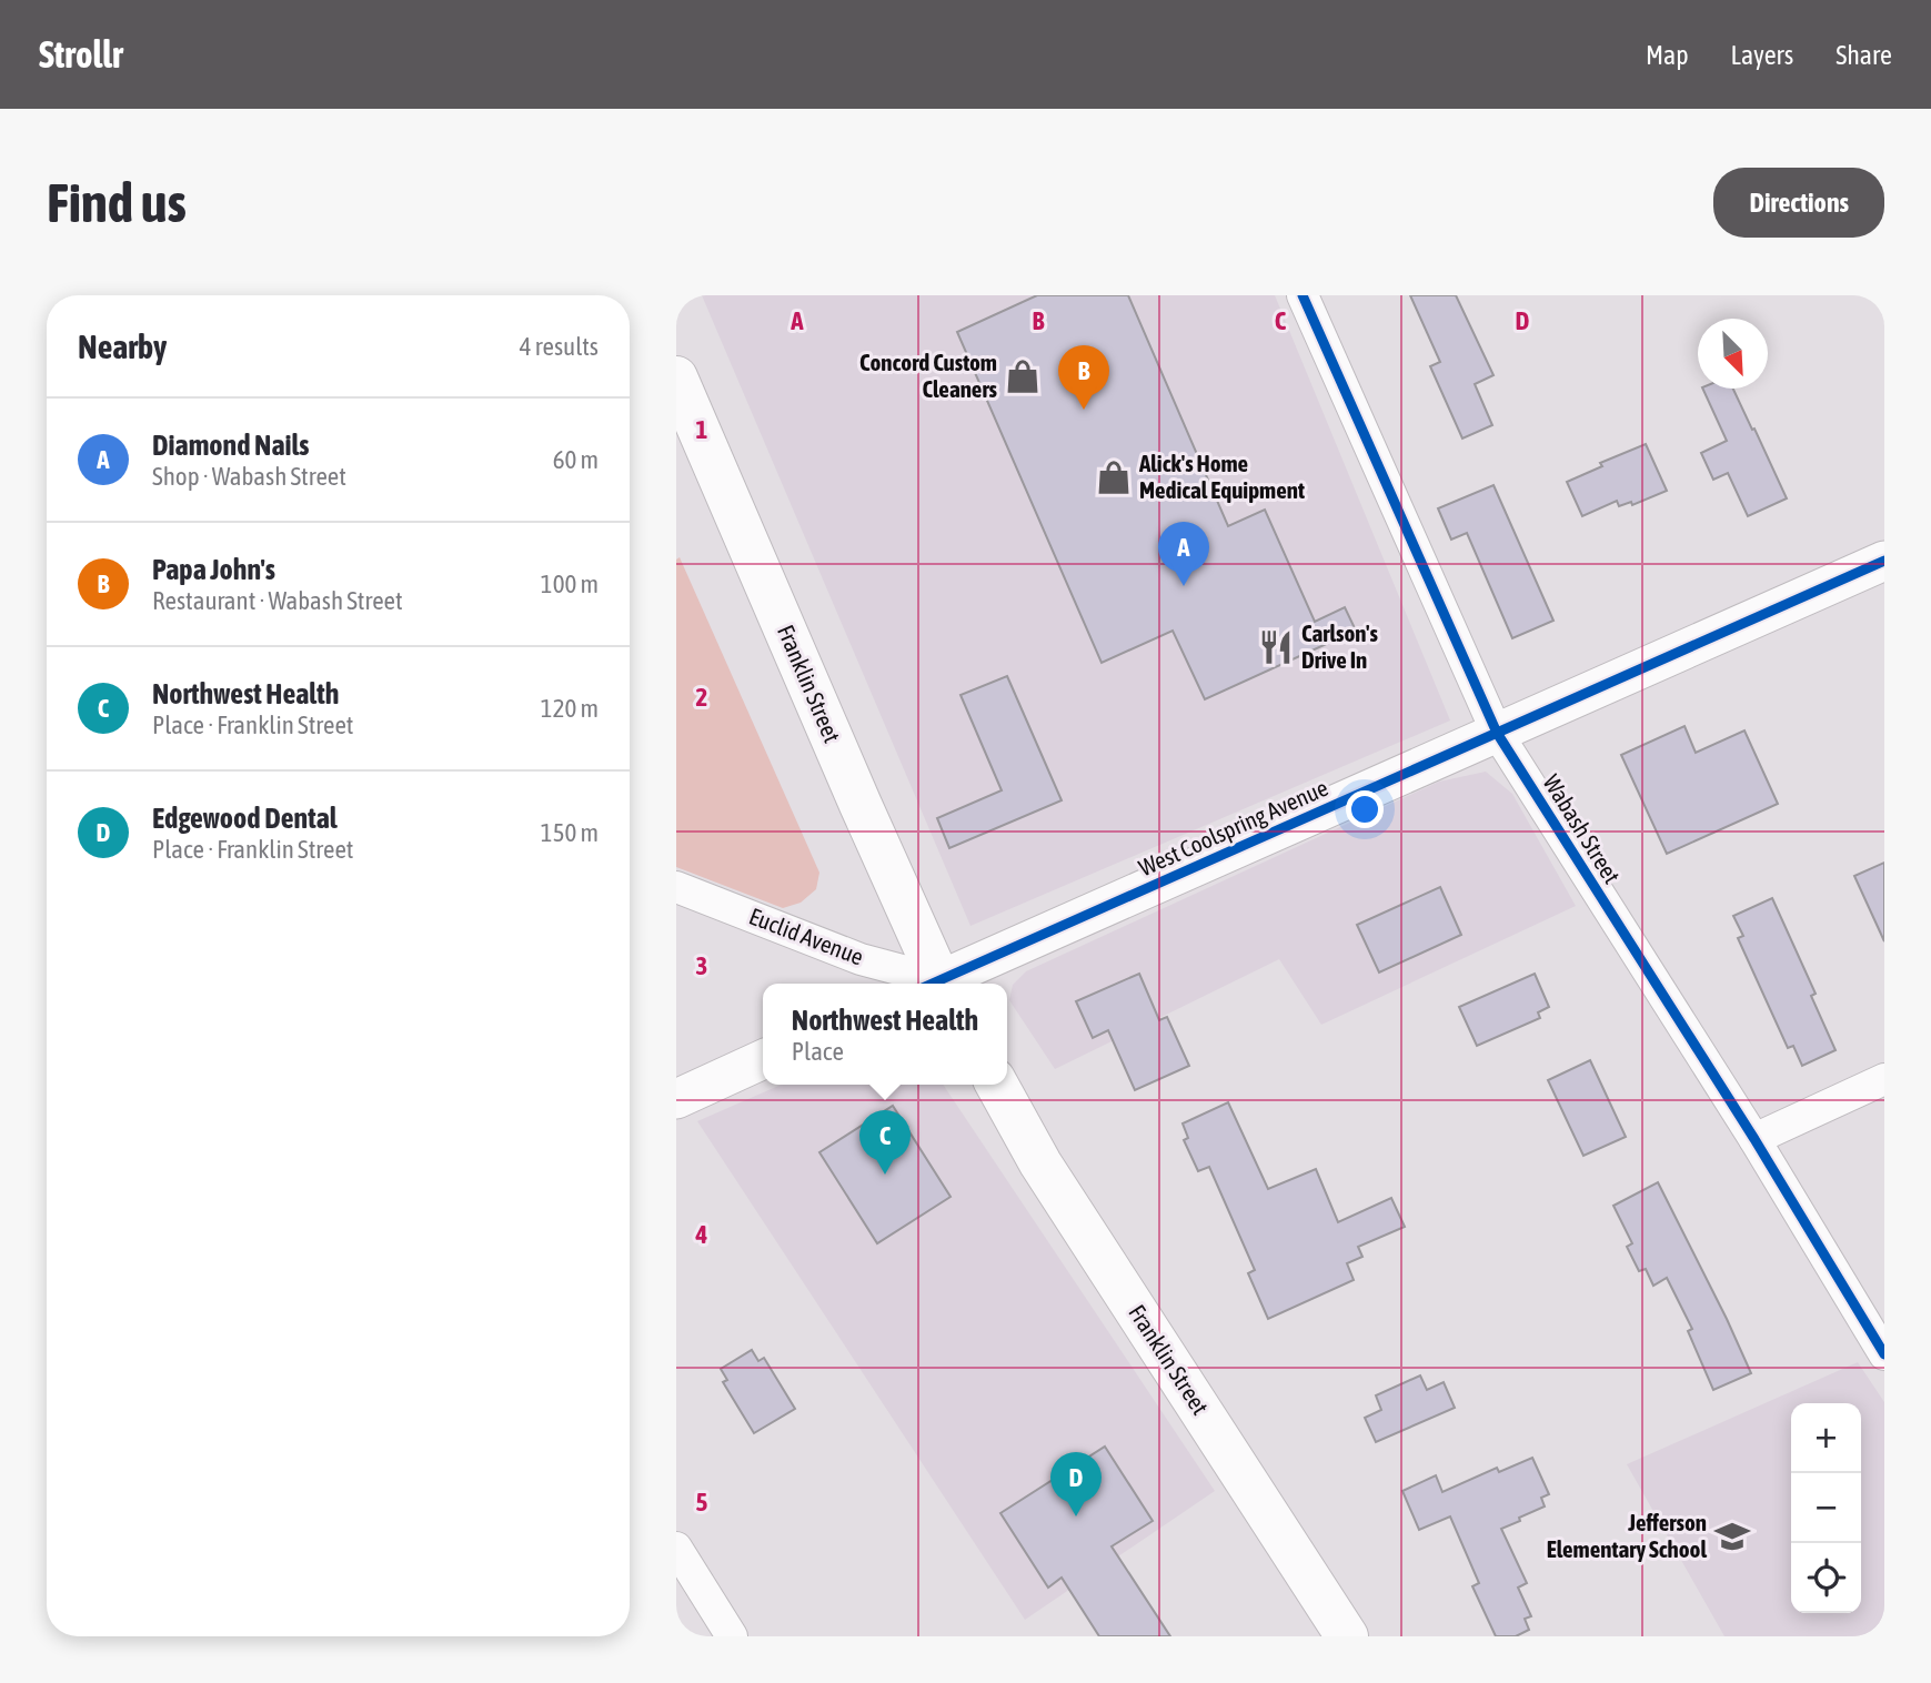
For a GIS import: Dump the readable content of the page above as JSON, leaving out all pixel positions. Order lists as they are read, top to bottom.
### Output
{
  "streets": {
    "main road": ["Franklin Street"],
    "street": ["West Coolspring Avenue", "Wabash Street", "Euclid Avenue"]
  },
  "crossings": [
    ["West Coolspring Avenue", "Wabash Street"]
  ],
  "places": {
    "shop": ["Concord Custom Cleaners", "Alick's Home Medical Equipment"],
    "restaurant": ["Carlson's Drive In"],
    "school or university": ["Jefferson Elementary School"]
  },
  "north": "bottom right",
  "page": {
    "header": "Strollr",
    "nav": ["Map", "Layers", "Share"],
    "buttons": "Directions",
    "title": "Find us",
    "heading": ["Nearby", "4 results"],
    "pins": [
      "B",
      "A",
      "C",
      "D"
    ],
    "list": [
      {
        "mark": "A",
        "name": "Diamond Nails",
        "note": "Shop · Wabash Street",
        "value": "60 m"
      },
      {
        "mark": "B",
        "name": "Papa John's",
        "note": "Restaurant · Wabash Street",
        "value": "100 m"
      },
      {
        "mark": "C",
        "name": "Northwest Health",
        "note": "Place · Franklin Street",
        "value": "120 m"
      },
      {
        "mark": "D",
        "name": "Edgewood Dental",
        "note": "Place · Franklin Street",
        "value": "150 m"
      }
    ],
    "popup": ["Northwest Health", "Place"],
    "map_buttons": ["+", "−"]
  },
  "grid": {
    "columns": [
      "A",
      "B",
      "C",
      "D"
    ],
    "rows": [
      "1",
      "2",
      "3",
      "4",
      "5"
    ]
  }
}
